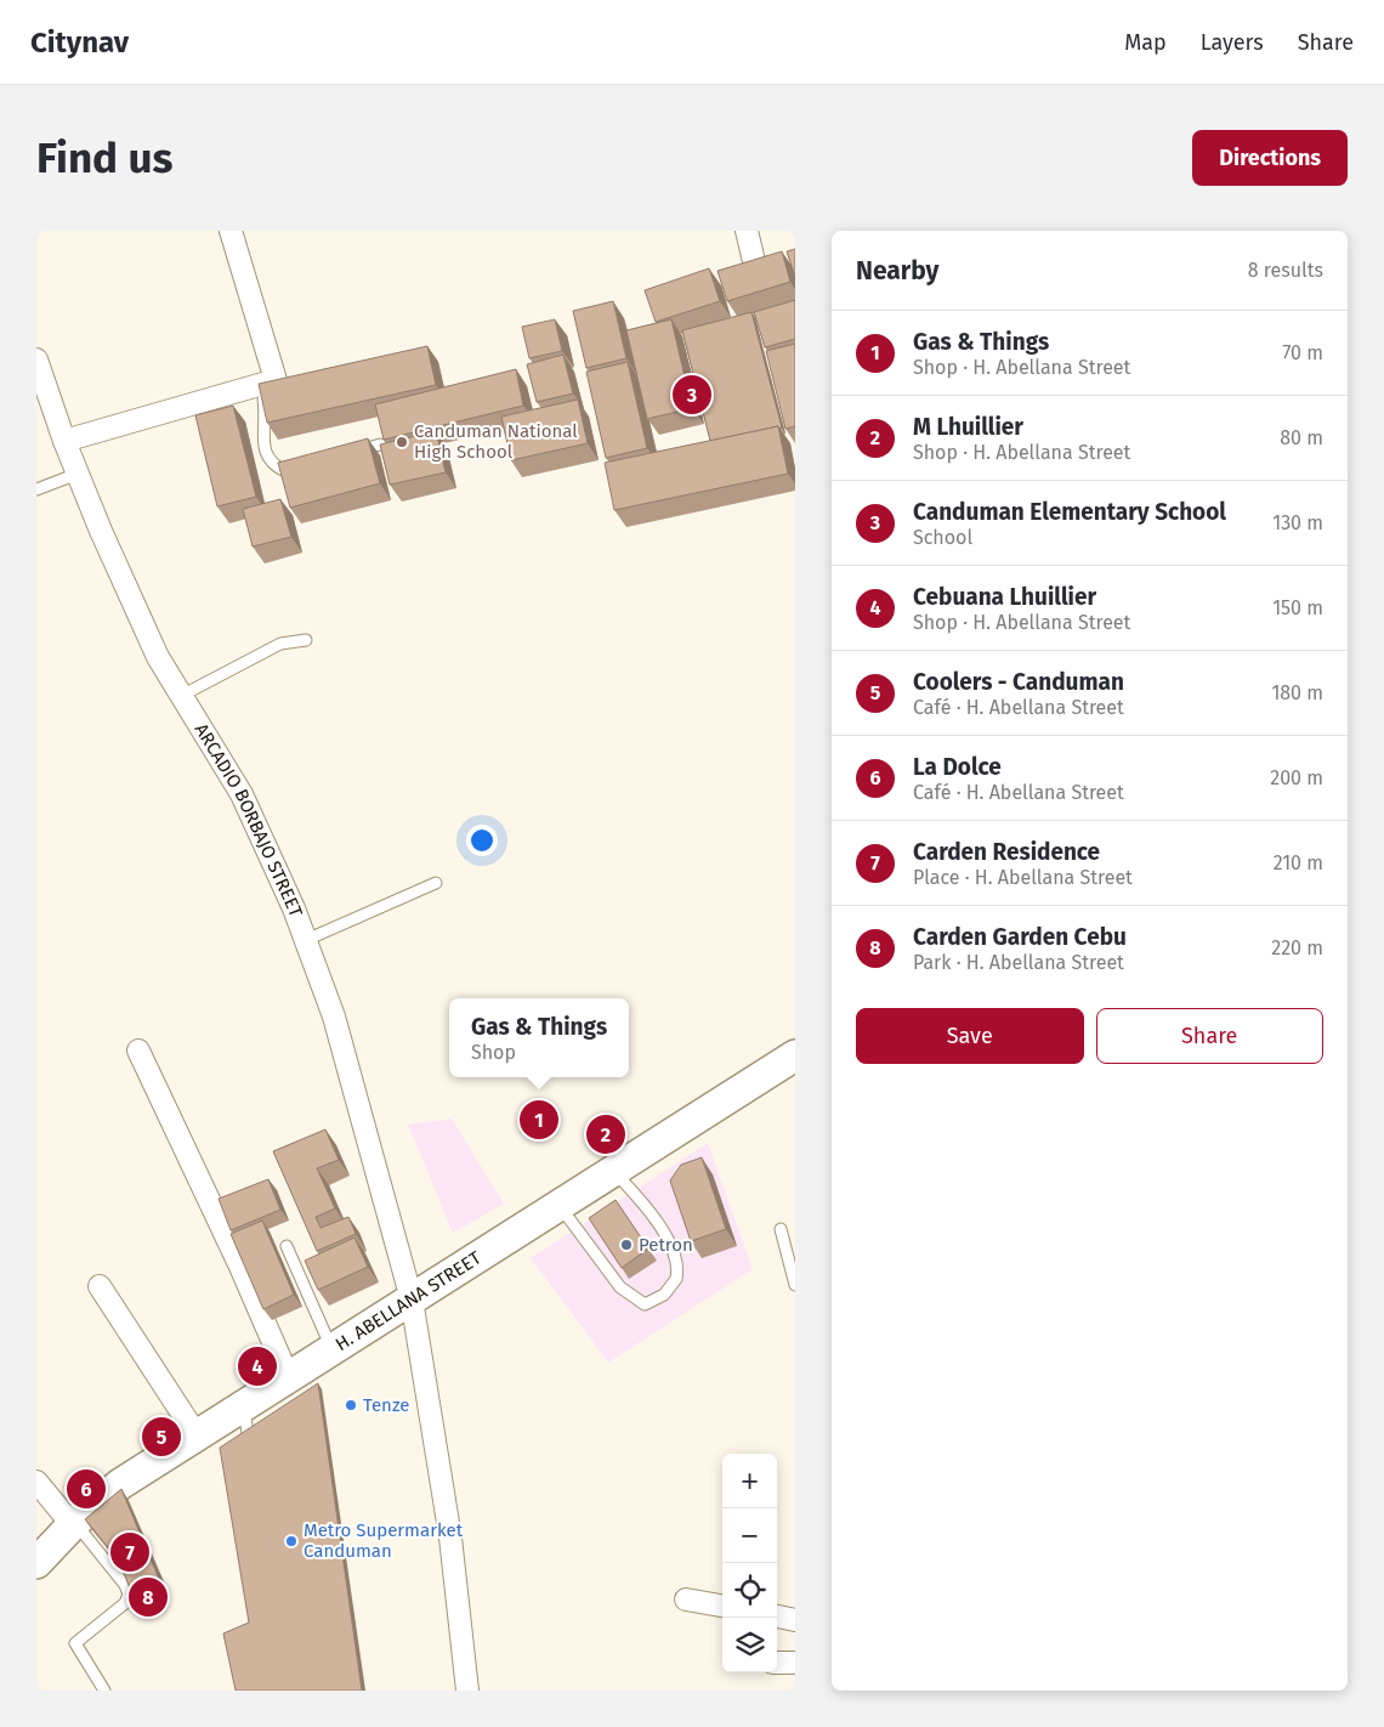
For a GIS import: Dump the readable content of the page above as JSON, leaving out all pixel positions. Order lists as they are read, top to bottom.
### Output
{
  "streets": {
    "main road": ["H. ABELLANA STREET"],
    "street": ["ARCADIO BORBAJO STREET"]
  },
  "crossings": [
    ["ARCADIO BORBAJO STREET", "H. ABELLANA STREET"]
  ],
  "places": [
    "Canduman National High School",
    "Petron",
    "Tenze",
    "Metro Supermarket Canduman"
  ],
  "page": {
    "header": "Citynav",
    "nav": ["Map", "Layers", "Share"],
    "buttons": [
      "Directions",
      ["Save", "Share"]
    ],
    "title": "Find us",
    "heading": ["Nearby", "8 results"],
    "list": [
      {
        "mark": "1",
        "name": "Gas & Things",
        "note": "Shop · H. Abellana Street",
        "value": "70 m"
      },
      {
        "mark": "2",
        "name": "M Lhuillier",
        "note": "Shop · H. Abellana Street",
        "value": "80 m"
      },
      {
        "mark": "3",
        "name": "Canduman Elementary School",
        "note": "School",
        "value": "130 m"
      },
      {
        "mark": "4",
        "name": "Cebuana Lhuillier",
        "note": "Shop · H. Abellana Street",
        "value": "150 m"
      },
      {
        "mark": "5",
        "name": "Coolers - Canduman",
        "note": "Café · H. Abellana Street",
        "value": "180 m"
      },
      {
        "mark": "6",
        "name": "La Dolce",
        "note": "Café · H. Abellana Street",
        "value": "200 m"
      },
      {
        "mark": "7",
        "name": "Carden Residence",
        "note": "Place · H. Abellana Street",
        "value": "210 m"
      },
      {
        "mark": "8",
        "name": "Carden Garden Cebu",
        "note": "Park · H. Abellana Street",
        "value": "220 m"
      }
    ],
    "pins": [
      "3",
      "1",
      "2",
      "4",
      "5",
      "6",
      "7",
      "8"
    ],
    "popup": ["Gas & Things", "Shop"],
    "map_buttons": ["+", "−"]
  }
}
